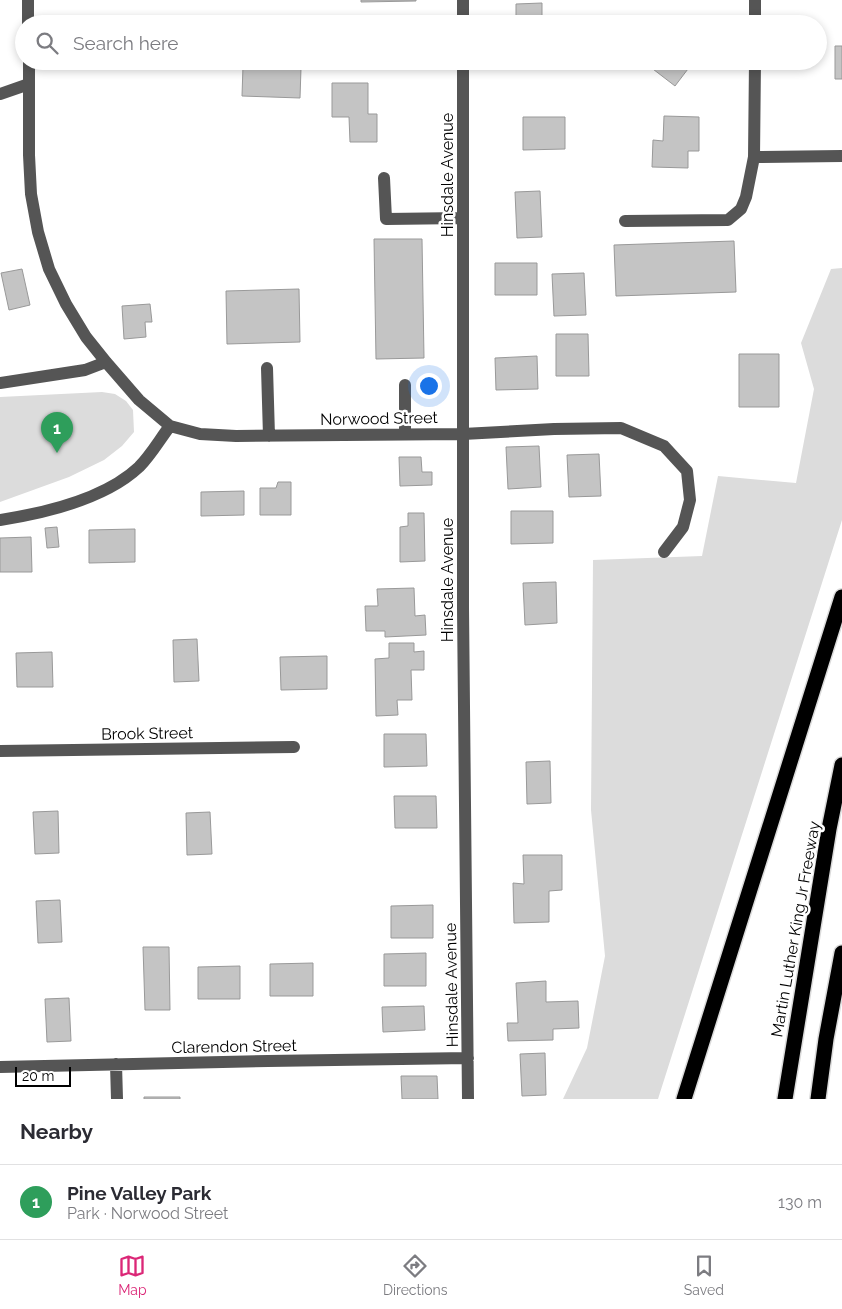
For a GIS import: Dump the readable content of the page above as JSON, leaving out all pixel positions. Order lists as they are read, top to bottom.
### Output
{
  "streets": {
    "highway": ["Martin Luther King Jr Freeway"],
    "street": [
      "Hinsdale Avenue",
      "Norwood Street",
      "Brook Street",
      "Clarendon Street"
    ]
  },
  "crossings": [
    ["Hinsdale Avenue", "Norwood Street"],
    ["Hinsdale Avenue", "Clarendon Street"]
  ],
  "scale_bar": "20 m",
  "page": {
    "search": "Search here",
    "pins": "1",
    "scale": "20 m",
    "heading": "Nearby",
    "list": [
      {
        "mark": "1",
        "name": "Pine Valley Park",
        "note": "Park · Norwood Street",
        "value": "130 m"
      }
    ],
    "nav": ["Map", "Directions", "Saved"]
  }
}
